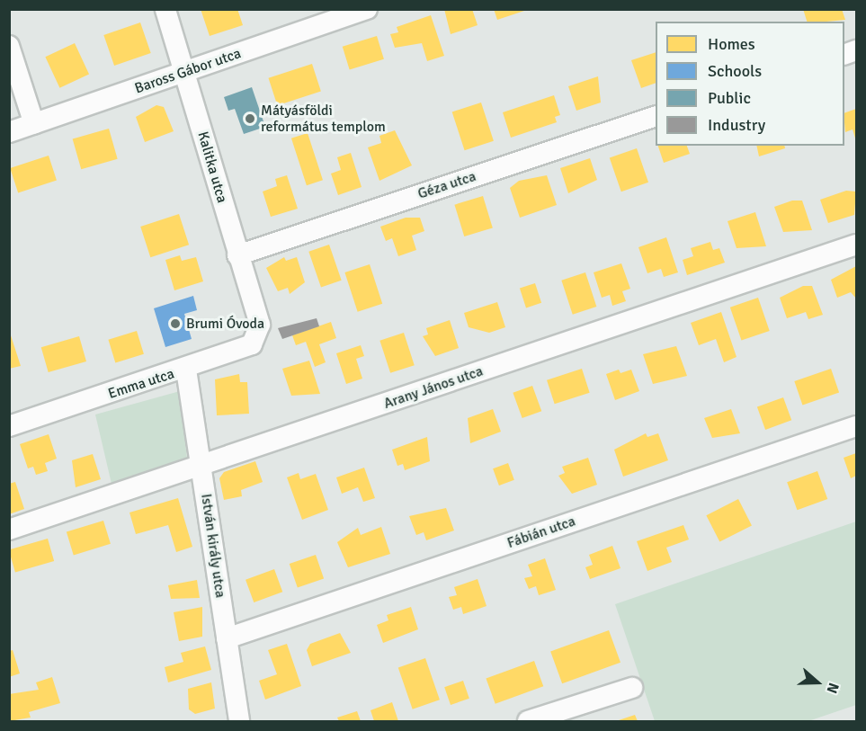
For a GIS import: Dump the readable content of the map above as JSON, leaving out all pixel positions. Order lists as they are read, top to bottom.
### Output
{
  "streets": {
    "street": [
      "Baross Gábor utca",
      "Kalitka utca",
      "Géza utca",
      "Emma utca",
      "Arany János utca",
      "Fábián utca",
      "István király utca"
    ]
  },
  "crossings": [
    ["Baross Gábor utca", "Kalitka utca"],
    ["Kalitka utca", "Géza utca"],
    ["Kalitka utca", "Emma utca"],
    ["Emma utca", "István király utca"],
    ["Arany János utca", "István király utca"],
    ["Fábián utca", "István király utca"]
  ],
  "places": ["Mátyásföldi református templom", "Brumi Óvoda"],
  "legend": [
    "Homes",
    "Schools",
    "Public",
    "Industry"
  ],
  "north": "right"
}
